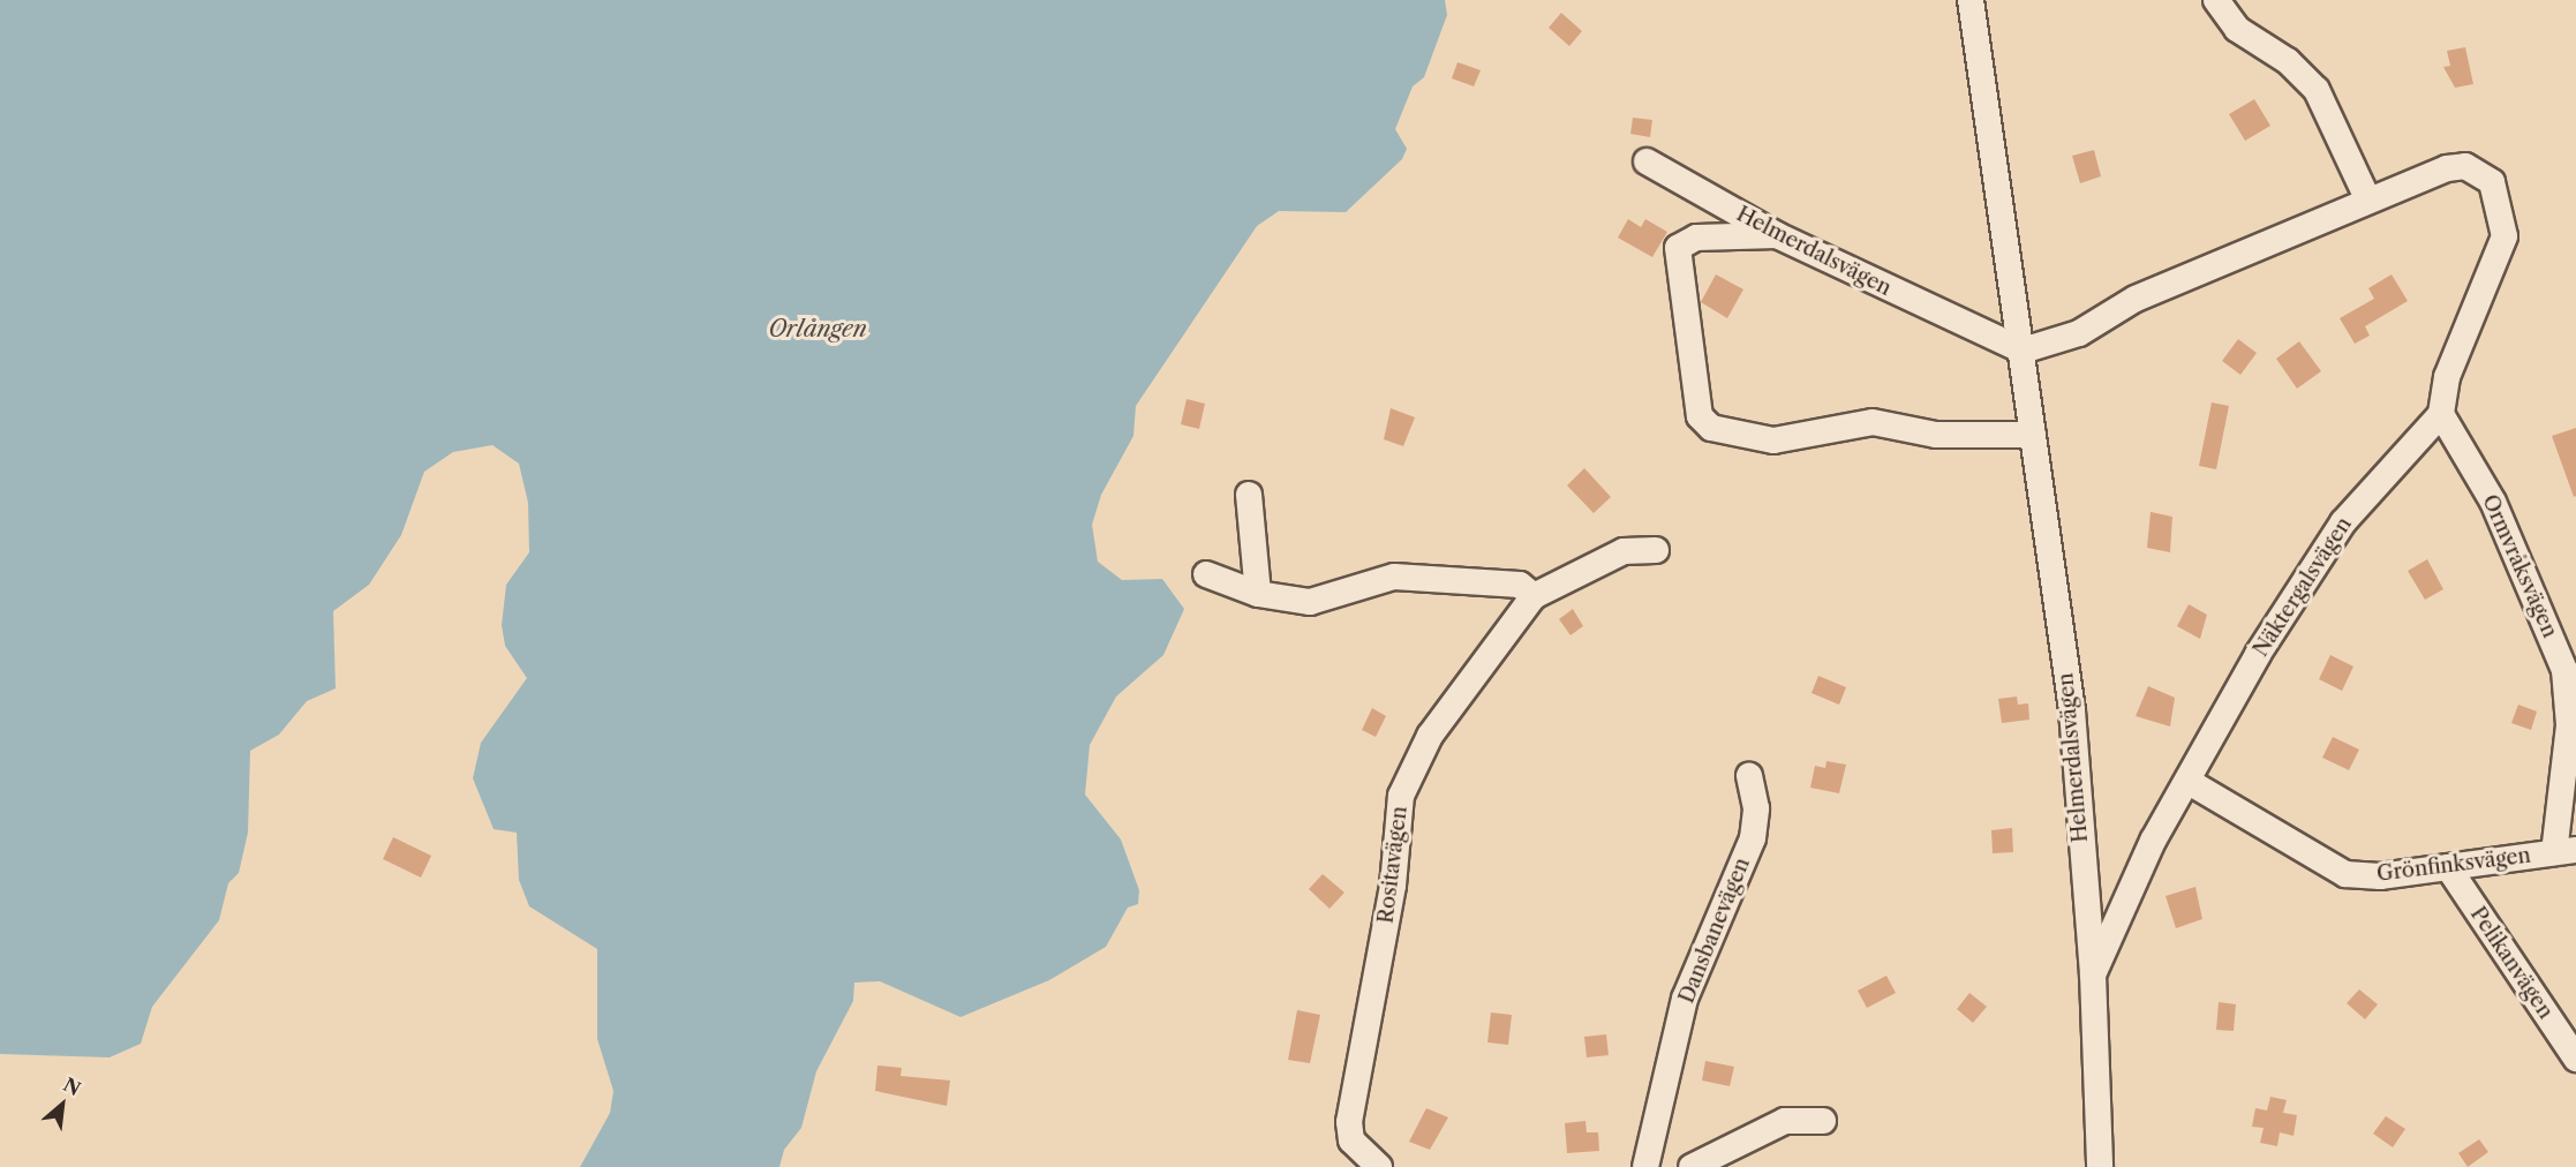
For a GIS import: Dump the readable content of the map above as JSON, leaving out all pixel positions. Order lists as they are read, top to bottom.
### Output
{
  "streets": {
    "street": [
      "Helmerdalsvägen",
      "Ormvråksvägen",
      "Näktergalsvägen",
      "Rositavägen",
      "Grönfinksvägen",
      "Dansbanevägen",
      "Pelikanvägen"
    ]
  },
  "crossings": [
    ["Helmerdalsvägen", "Näktergalsvägen"],
    ["Ormvråksvägen", "Näktergalsvägen"],
    ["Ormvråksvägen", "Grönfinksvägen"],
    ["Näktergalsvägen", "Grönfinksvägen"],
    ["Grönfinksvägen", "Pelikanvägen"]
  ],
  "water": ["Orlången"],
  "north": "top right"
}
